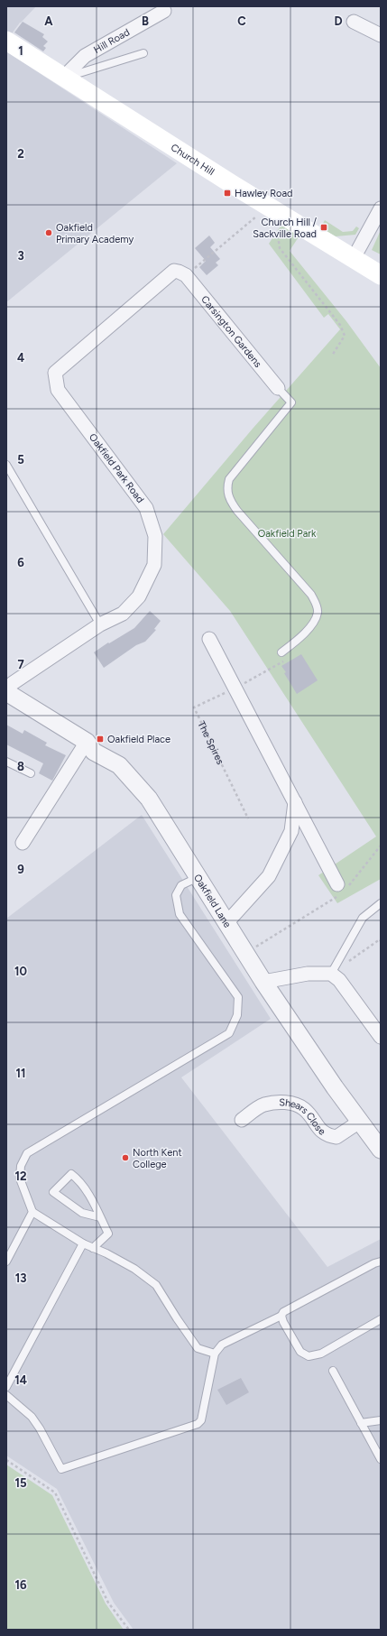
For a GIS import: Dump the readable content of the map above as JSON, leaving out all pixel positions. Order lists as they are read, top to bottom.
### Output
{
  "streets": {
    "main road": ["Church Hill"],
    "street": [
      "Hill Road",
      "Carsington Gardens",
      "Oakfield Park Road",
      "Oakfield Lane",
      "Shears Close"
    ],
    "path": ["The Spires"]
  },
  "crossings": [
    ["Hill Road", "Church Hill"],
    ["Carsington Gardens", "Oakfield Park Road"],
    ["Oakfield Park Road", "Oakfield Lane"],
    ["Oakfield Lane", "Shears Close"]
  ],
  "parks": ["Oakfield Park"],
  "places": {
    "transit": ["Hawley Road", "Church Hill / Sackville Road", "Oakfield Place"],
    "other": ["Oakfield Primary Academy", "North Kent College"]
  },
  "grid": {
    "columns": [
      "A",
      "B",
      "C",
      "D"
    ],
    "rows": [
      "1",
      "2",
      "3",
      "4",
      "5",
      "6",
      "7",
      "8",
      "9",
      "10",
      "11",
      "12",
      "13",
      "14",
      "15",
      "16"
    ]
  }
}
